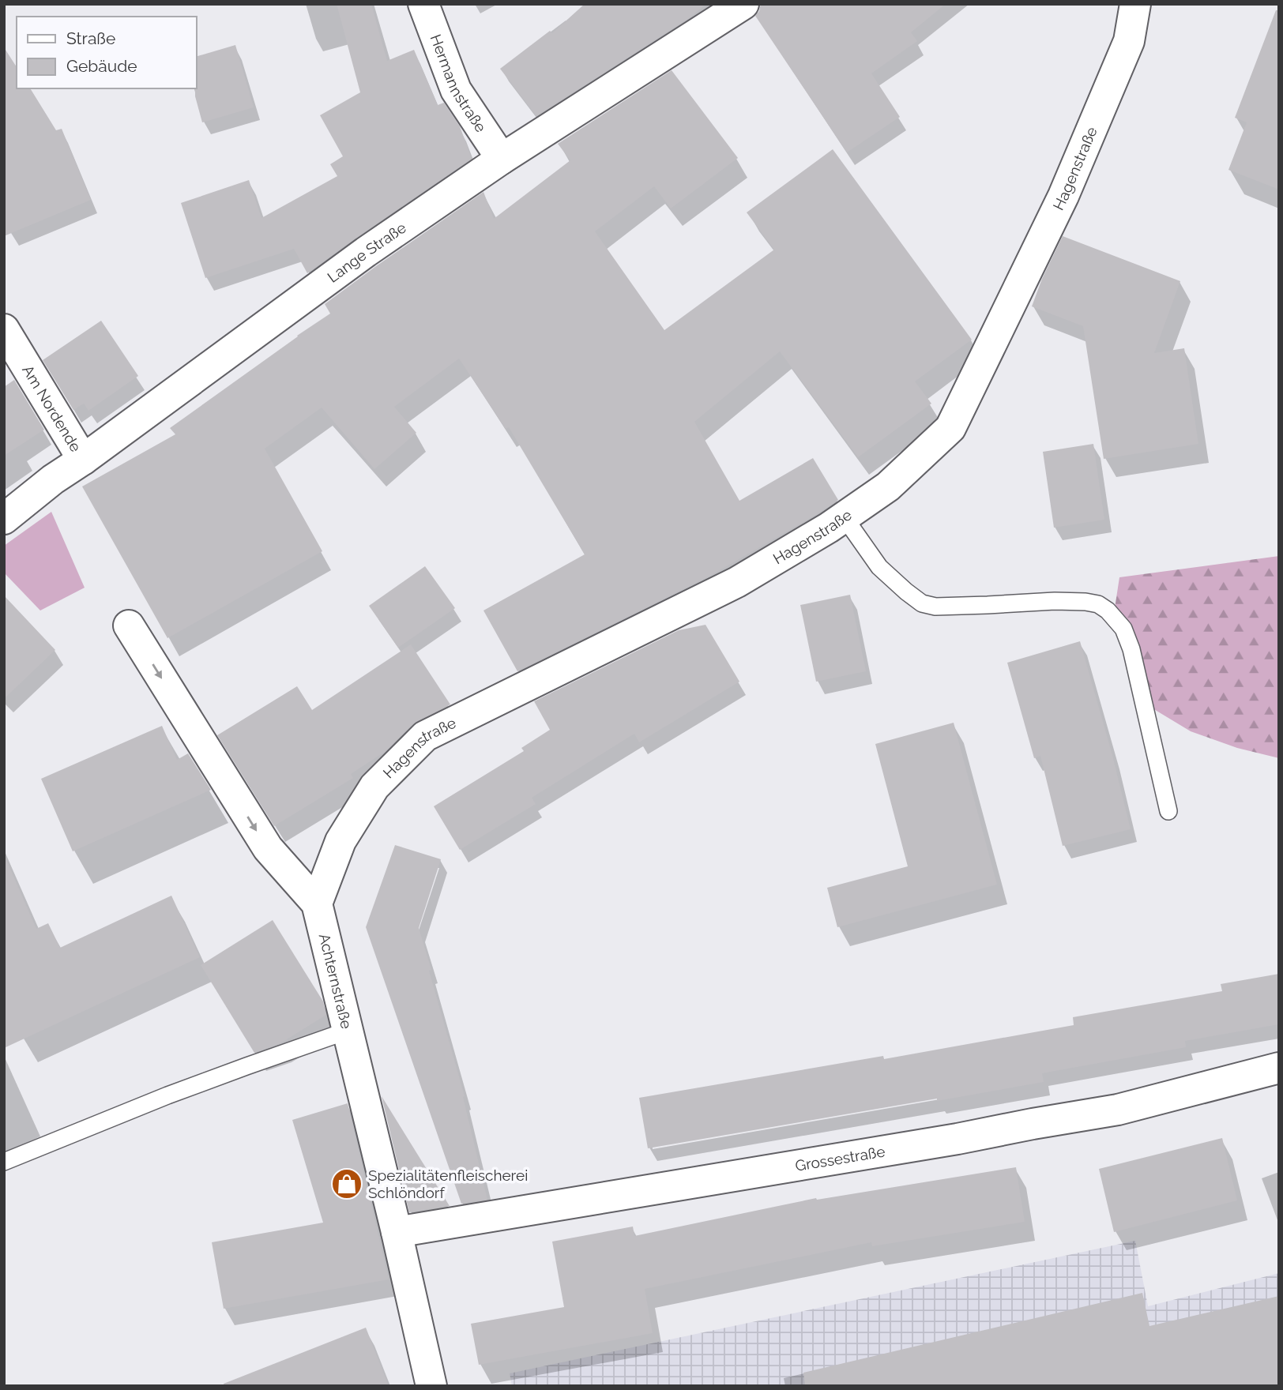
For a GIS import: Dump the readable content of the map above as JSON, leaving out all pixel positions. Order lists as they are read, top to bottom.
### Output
{
  "streets": {
    "street": [
      "Hermannstraße",
      "Hagenstraße",
      "Lange Straße",
      "Am Nordende",
      "Achternstraße",
      "Grossestraße"
    ]
  },
  "crossings": [
    ["Hermannstraße", "Lange Straße"],
    ["Hagenstraße", "Achternstraße"],
    ["Lange Straße", "Am Nordende"],
    ["Achternstraße", "Grossestraße"]
  ],
  "one_way": ["Achternstraße"],
  "places": {
    "shop": ["Spezialitätenfleischerei Schlöndorf"]
  },
  "legend": ["Straße", "Gebäude"]
}
